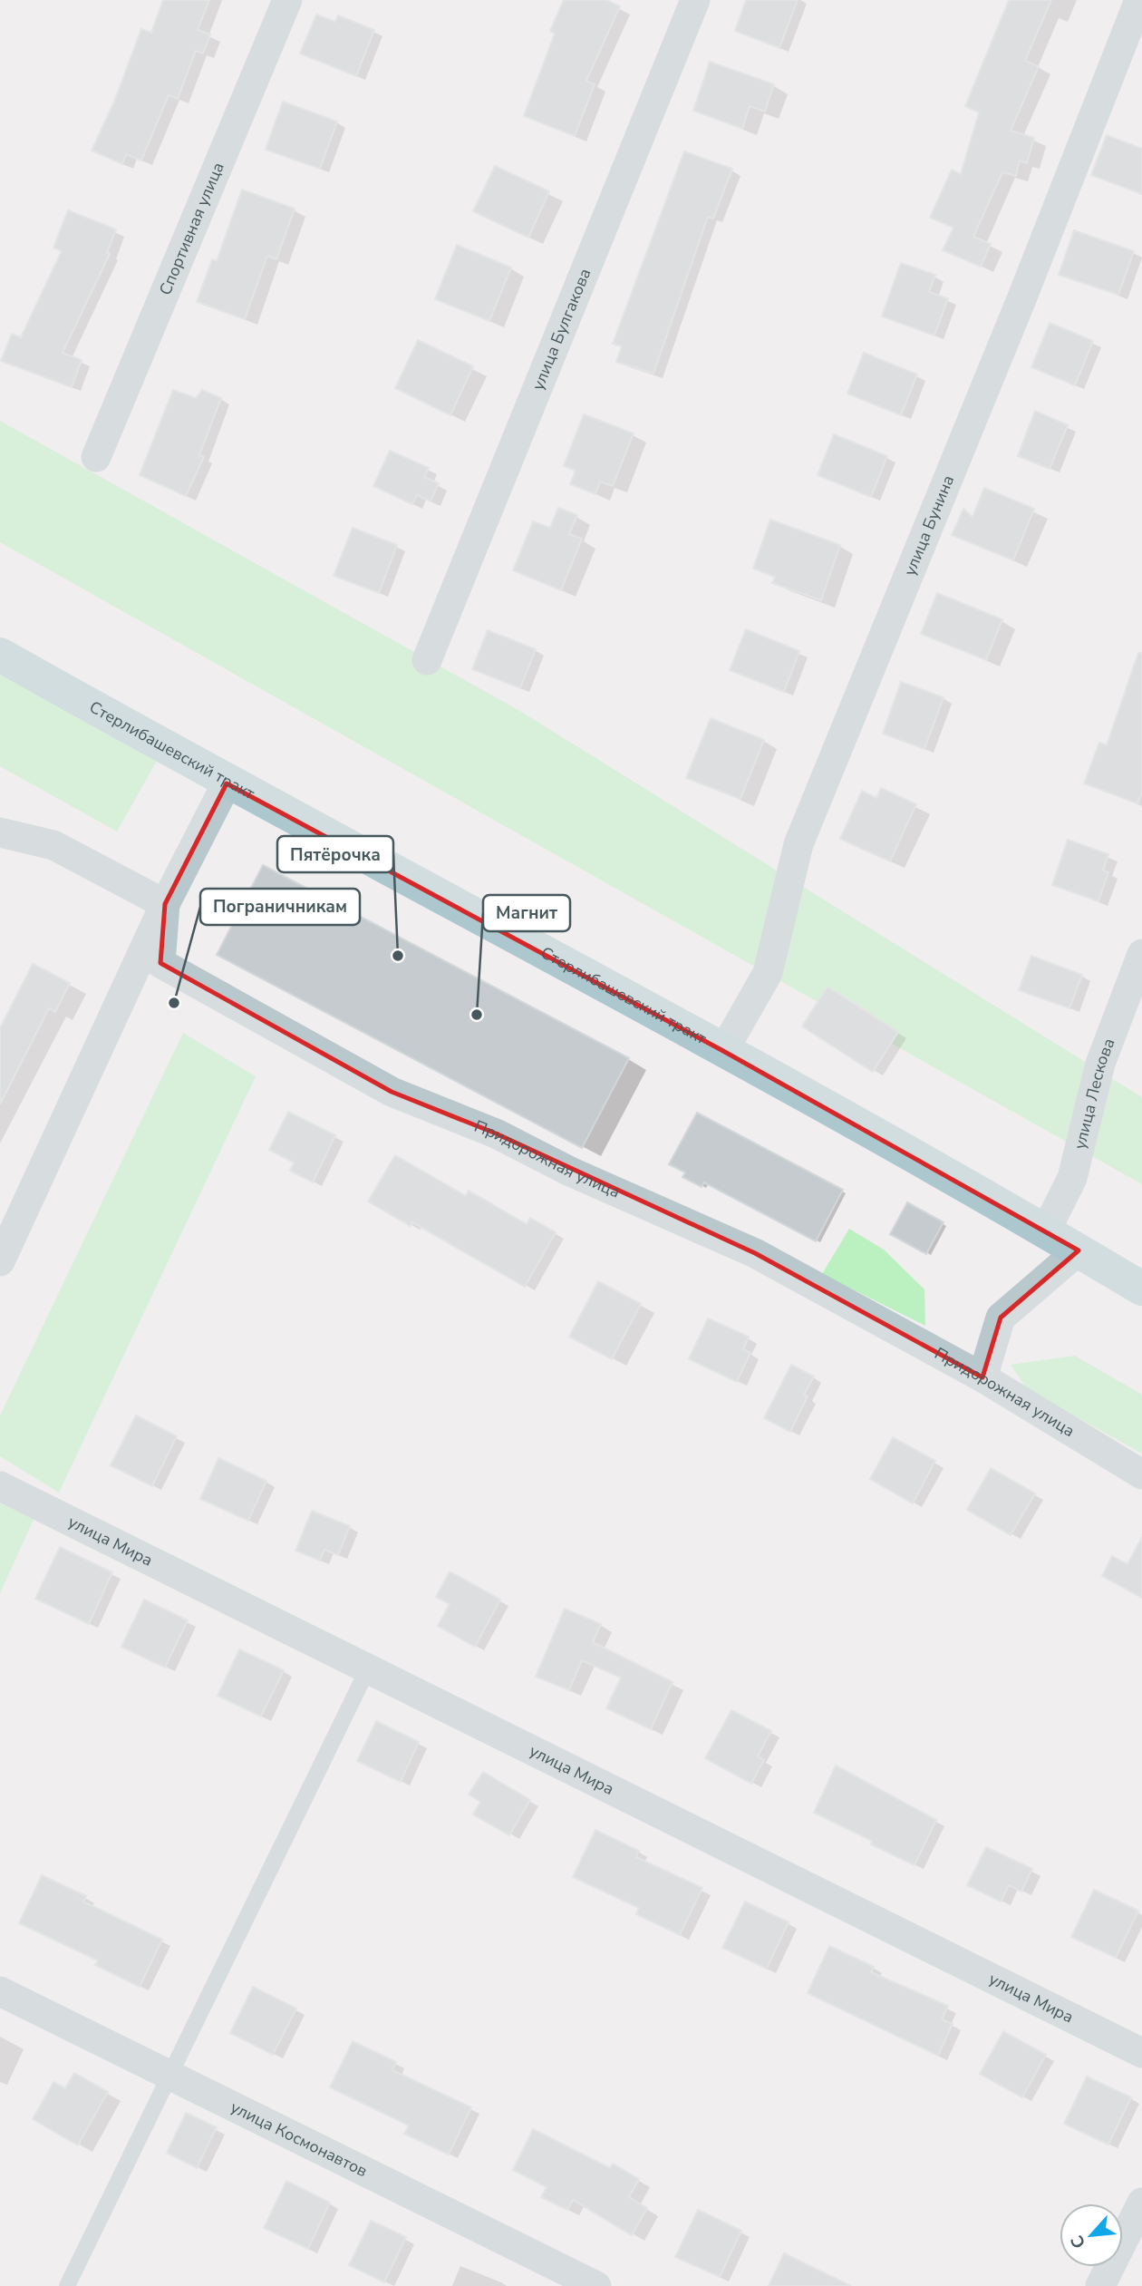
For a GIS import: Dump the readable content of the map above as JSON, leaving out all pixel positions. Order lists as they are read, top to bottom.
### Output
{
  "streets": {
    "main road": ["Стерлибашевский тракт"],
    "street": [
      "Спортивная улица",
      "улица Булгакова",
      "улица Бунина",
      "улица Лескова",
      "Придорожная улица",
      "улица Мира",
      "улица Космонавтов"
    ]
  },
  "crossings": [
    ["улица Бунина", "Стерлибашевский тракт"],
    ["Стерлибашевский тракт", "улица Лескова"]
  ],
  "places": ["Пятёрочка", "Пограничникам", "Магнит"],
  "north": "bottom left"
}
